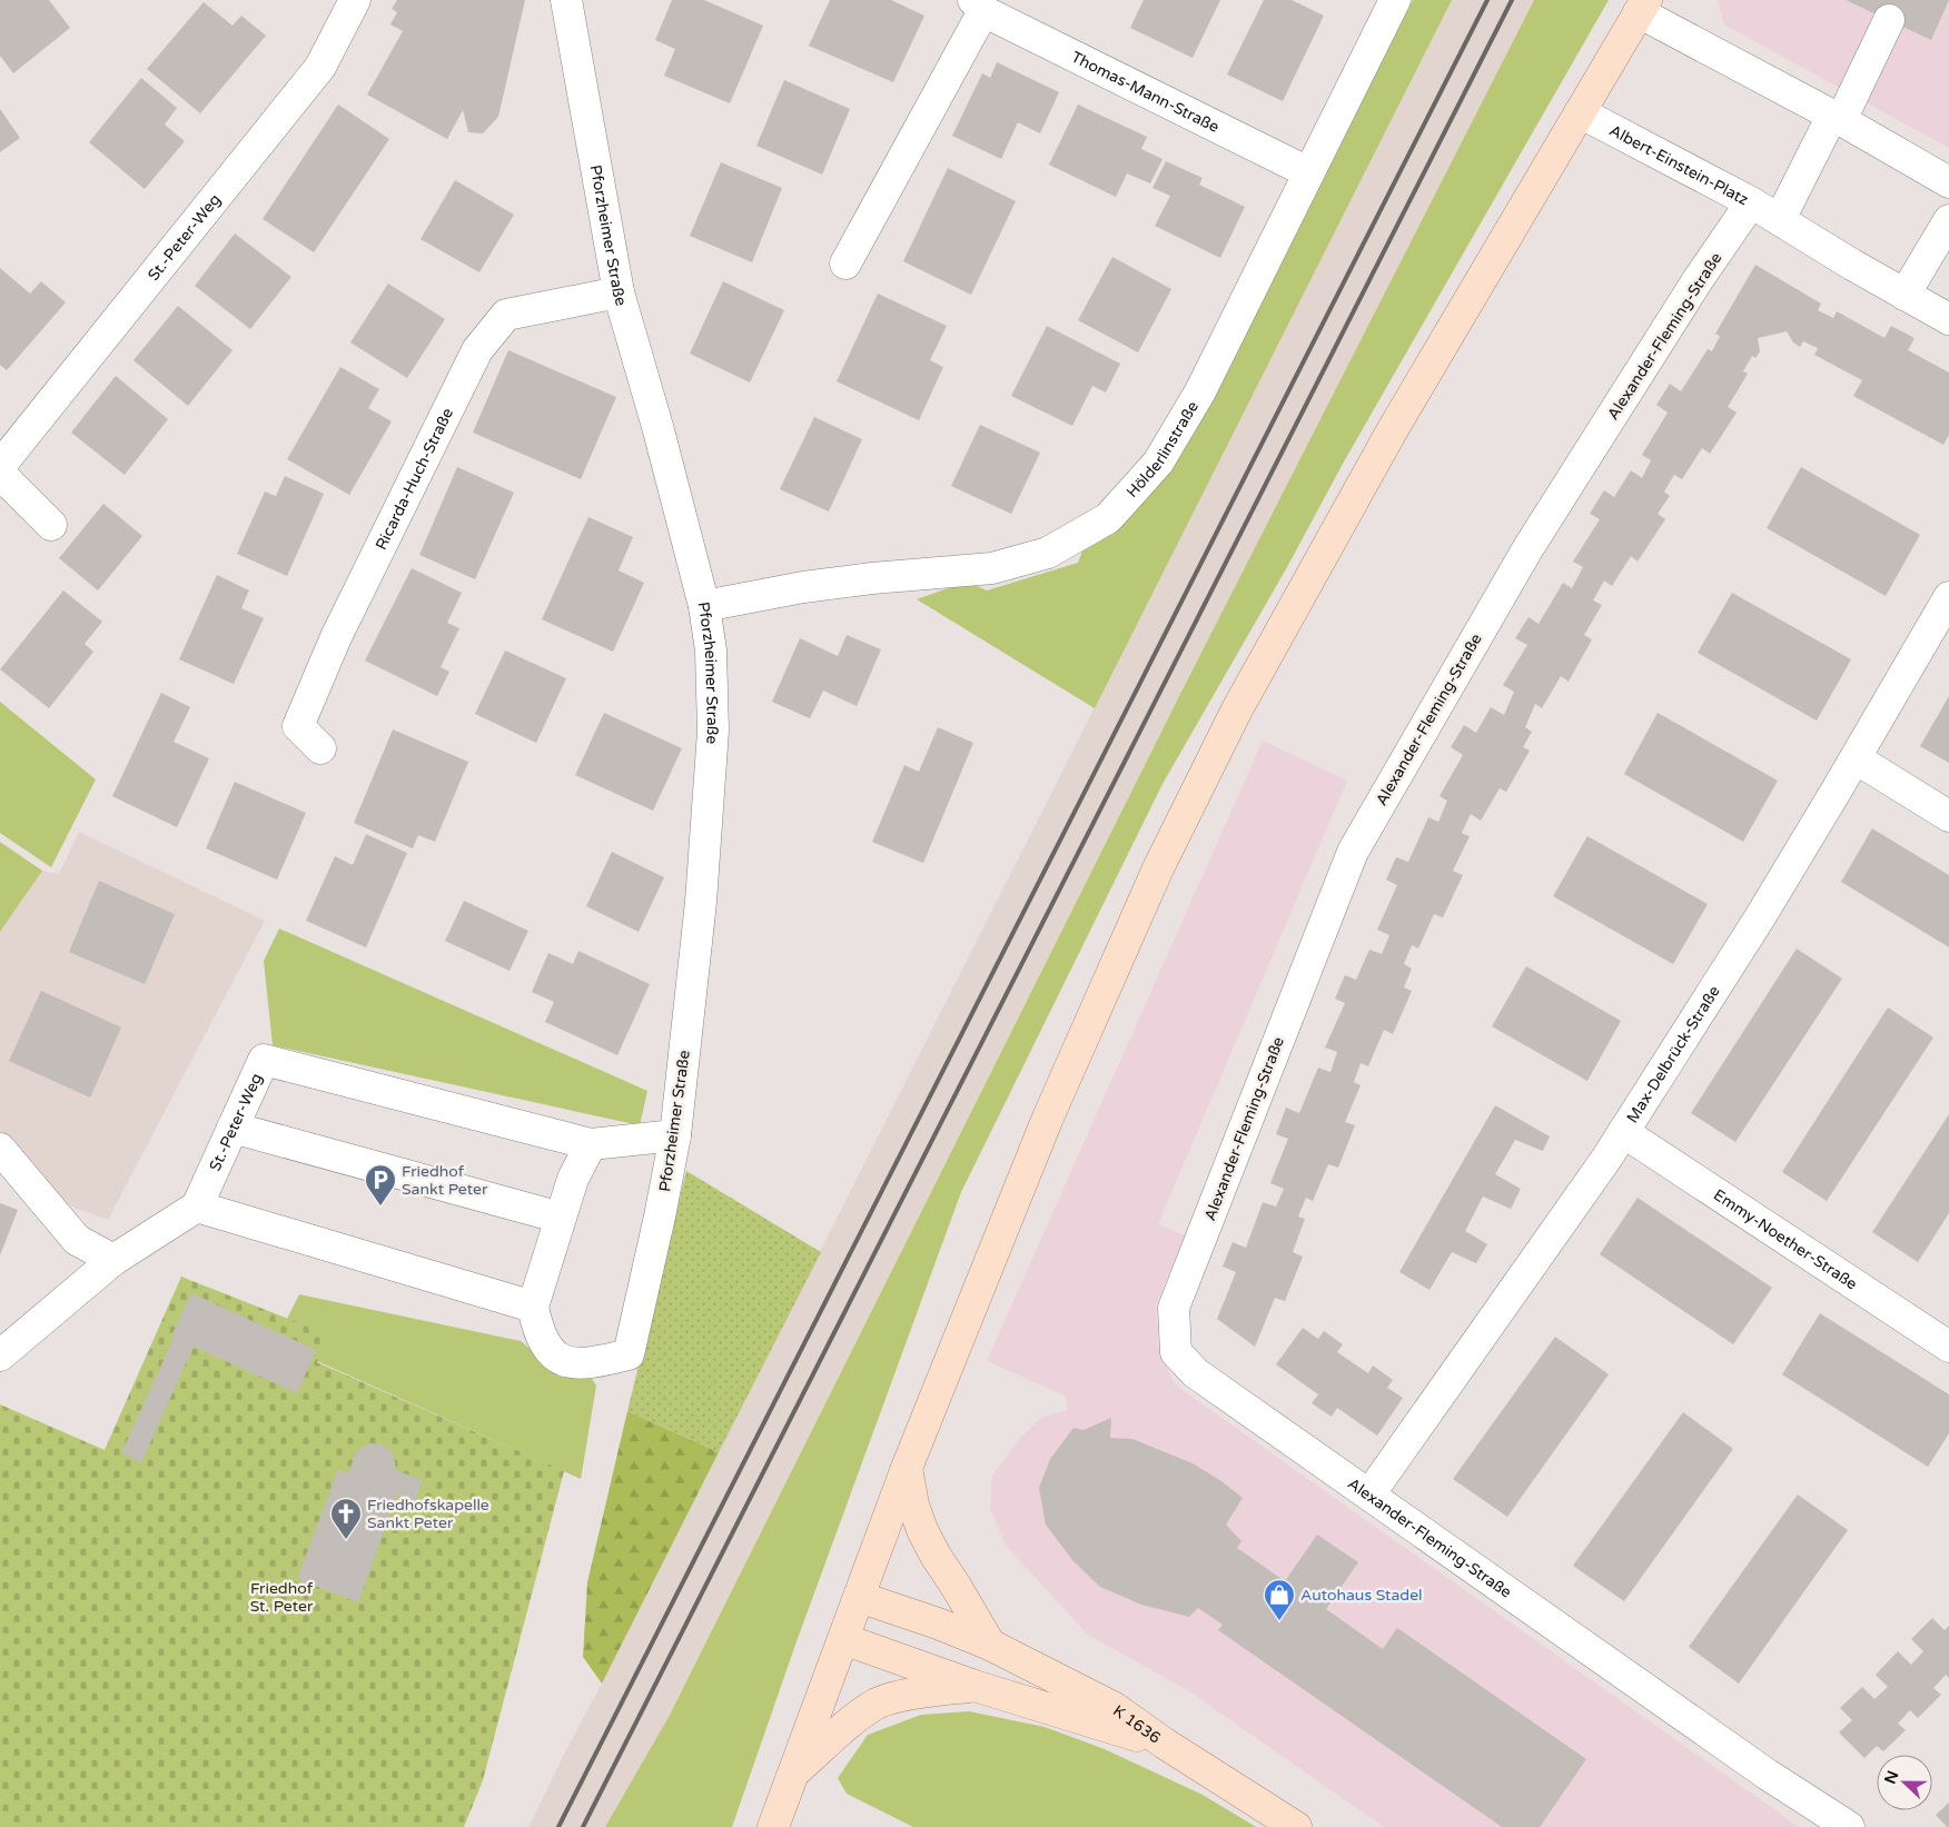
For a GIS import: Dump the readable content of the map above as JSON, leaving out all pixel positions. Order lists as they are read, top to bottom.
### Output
{
  "streets": {
    "main road": ["K 1636"],
    "street": [
      "Thomas-Mann-Straße",
      "Albert-Einstein-Platz",
      "Pforzheimer Straße",
      "St.-Peter-Weg",
      "Alexander-Fleming-Straße",
      "Hölderlinstraße",
      "Ricarda-Huch-Straße",
      "Max-Delbrück-Straße",
      "Emmy-Noether-Straße"
    ]
  },
  "crossings": [
    ["Thomas-Mann-Straße", "Hölderlinstraße"],
    ["Albert-Einstein-Platz", "Alexander-Fleming-Straße"],
    ["Pforzheimer Straße", "Hölderlinstraße"],
    ["Pforzheimer Straße", "Ricarda-Huch-Straße"],
    ["Alexander-Fleming-Straße", "Max-Delbrück-Straße"],
    ["Max-Delbrück-Straße", "Emmy-Noether-Straße"]
  ],
  "parks": ["Friedhof St. Peter"],
  "places": {
    "parking": ["Friedhof Sankt Peter"],
    "church": ["Friedhofskapelle Sankt Peter"],
    "shop": ["Autohaus Stadel"]
  },
  "north": "left"
}
